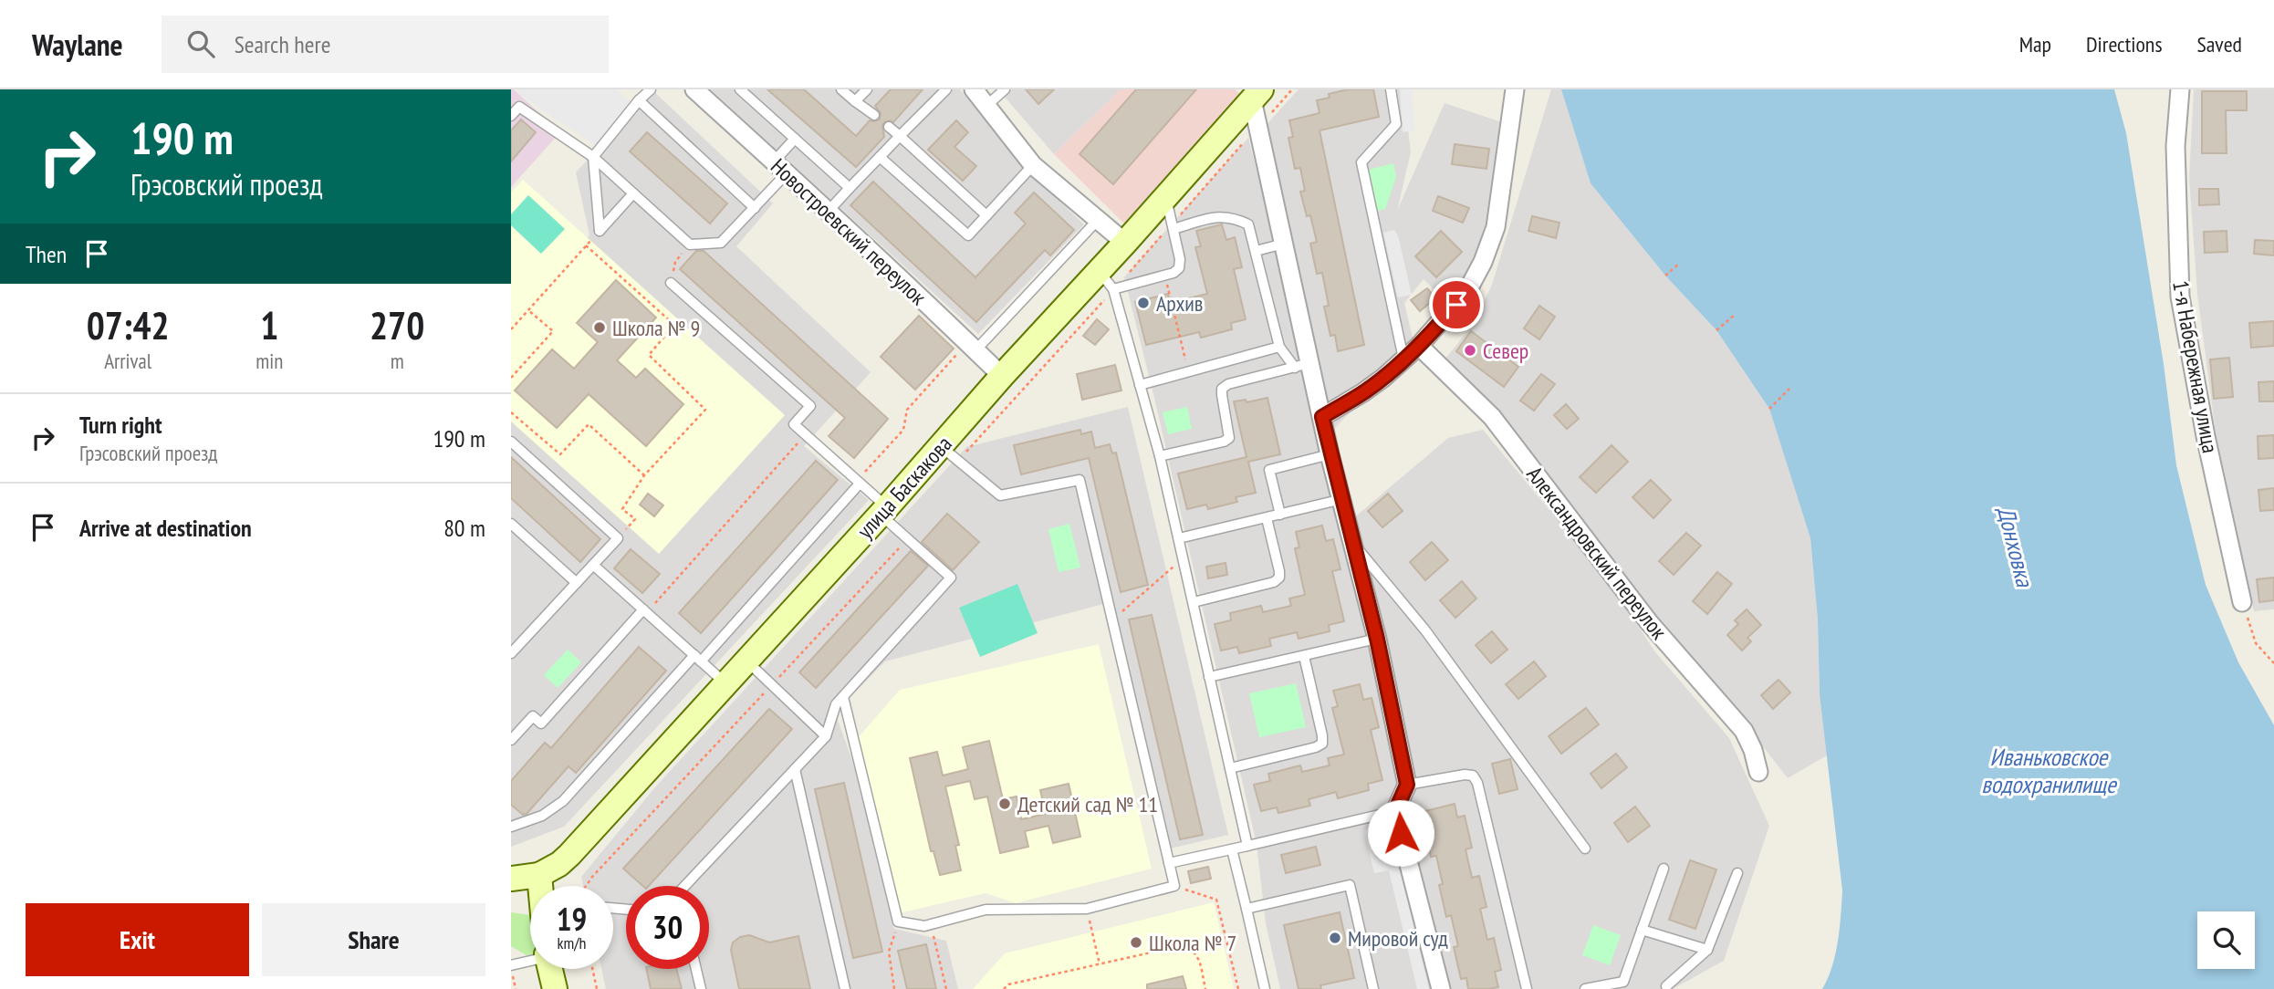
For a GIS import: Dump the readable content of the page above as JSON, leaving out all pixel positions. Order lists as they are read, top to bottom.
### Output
{
  "streets": {
    "street": [
      "Новостроевский переулок",
      "1-я Набережная улица",
      "улица Баскакова",
      "Александровский переулок"
    ]
  },
  "crossings": [
    ["Новостроевский переулок", "улица Баскакова"]
  ],
  "water": ["Донховка", "Иваньковское водохранилище"],
  "places": [
    "Архив",
    "Школа № 9",
    "Север",
    "Детский сад № 11",
    "Мировой суд",
    "Школа № 7"
  ],
  "page": {
    "header": "Waylane",
    "search": "Search here",
    "nav": ["Map", "Directions", "Saved"],
    "turn": ["190 m", "Грэсовский проезд"],
    "then": "Then",
    "eta": [
      "07:42",
      "Arrival",
      "1",
      "min",
      "270",
      "m"
    ],
    "list": [
      {
        "name": "Turn right",
        "note": "Грэсовский проезд",
        "value": "190 m"
      },
      {
        "name": "Arrive at destination",
        "value": "80 m"
      }
    ],
    "speed": "19 km/h",
    "limit": "30",
    "buttons": ["Exit", "Share"]
  }
}
